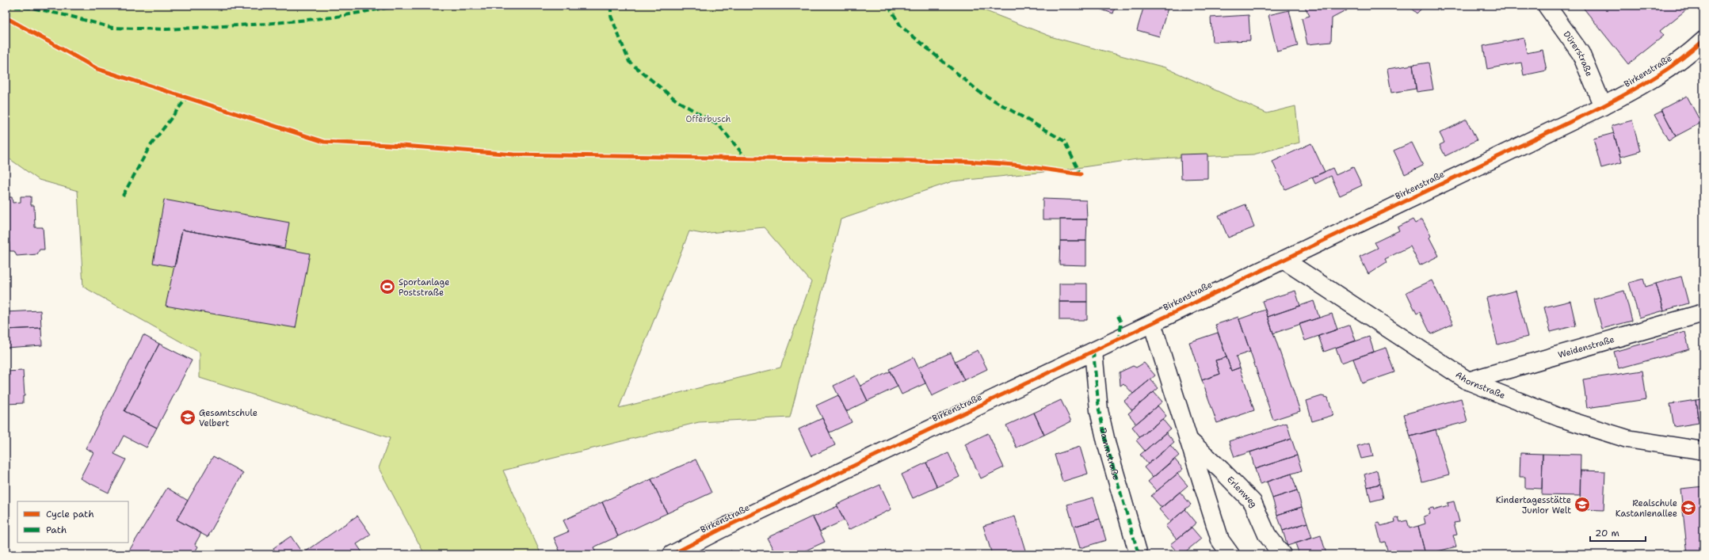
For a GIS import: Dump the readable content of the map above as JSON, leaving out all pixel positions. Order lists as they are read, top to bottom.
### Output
{
  "streets": {
    "street": [
      "Dürerstraße",
      "Birkenstraße",
      "Weidenstraße",
      "Ahornstraße",
      "Dammstraße",
      "Erlenweg"
    ]
  },
  "crossings": [
    ["Dürerstraße", "Birkenstraße"],
    ["Birkenstraße", "Ahornstraße"],
    ["Birkenstraße", "Dammstraße"],
    ["Weidenstraße", "Ahornstraße"]
  ],
  "parks": ["Offerbusch"],
  "places": {
    "sports": ["Sportanlage Poststraße"],
    "school or university": ["Gesamtschule Velbert", "Kindertagesstätte Junior Welt", "Realschule Kastanienallee"]
  },
  "legend": ["Cycle path", "Path"],
  "scale_bar": "20 m"
}
